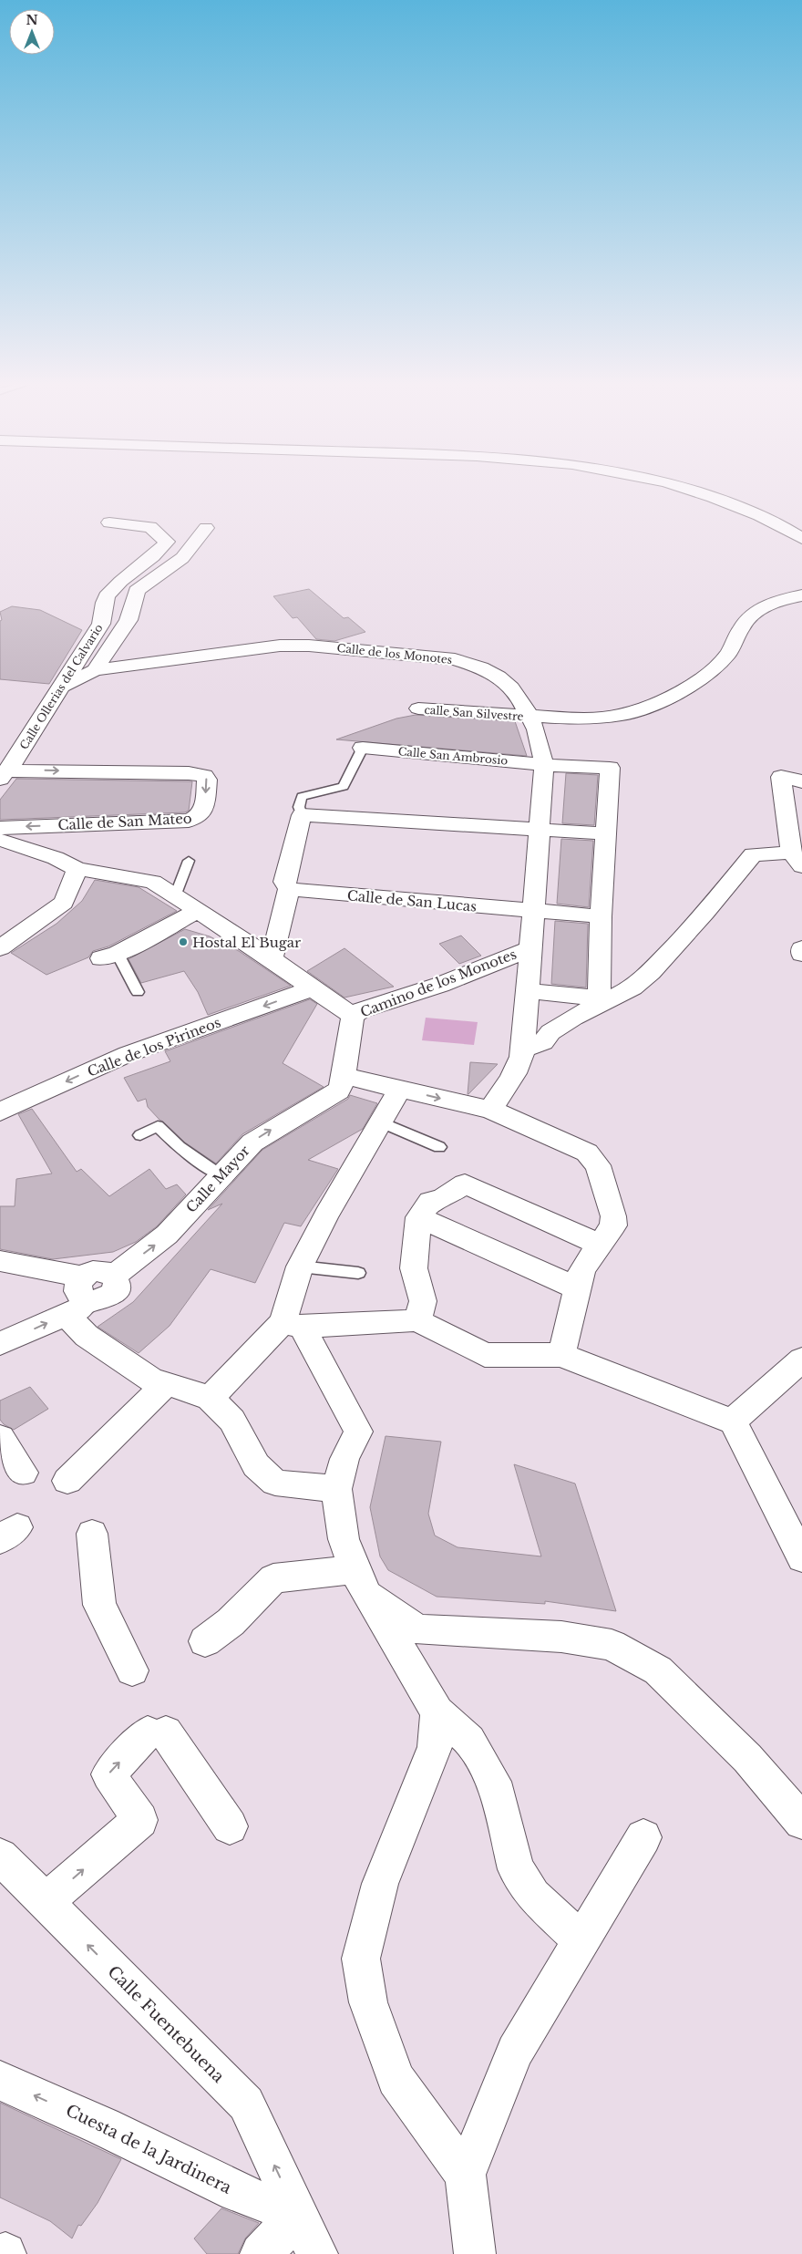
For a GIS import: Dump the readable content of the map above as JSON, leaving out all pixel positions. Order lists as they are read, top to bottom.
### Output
{
  "streets": {
    "main road": [
      "Calle de los Monotes",
      "Calle Ollerias del Calvario",
      "calle San Silvestre",
      "Calle San Ambrosio",
      "Calle de San Mateo",
      "Calle de San Lucas",
      "Camino de los Monotes",
      "Calle de los Pirineos",
      "Calle Mayor",
      "Calle Fuentebuena",
      "Cuesta de la Jardinera"
    ]
  },
  "crossings": [
    ["Calle de los Monotes", "Calle Ollerias del Calvario"],
    ["Calle de los Monotes", "calle San Silvestre"],
    ["Calle de los Monotes", "Calle San Ambrosio"],
    ["Calle de los Monotes", "Calle de San Lucas"],
    ["Calle de los Monotes", "Camino de los Monotes"],
    ["Calle Ollerias del Calvario", "Calle de San Mateo"],
    ["Calle Fuentebuena", "Cuesta de la Jardinera"]
  ],
  "one_way": ["Calle Fuentebuena", "Cuesta de la Jardinera"],
  "places": ["Hostal El Bugar"],
  "north": "top"
}
